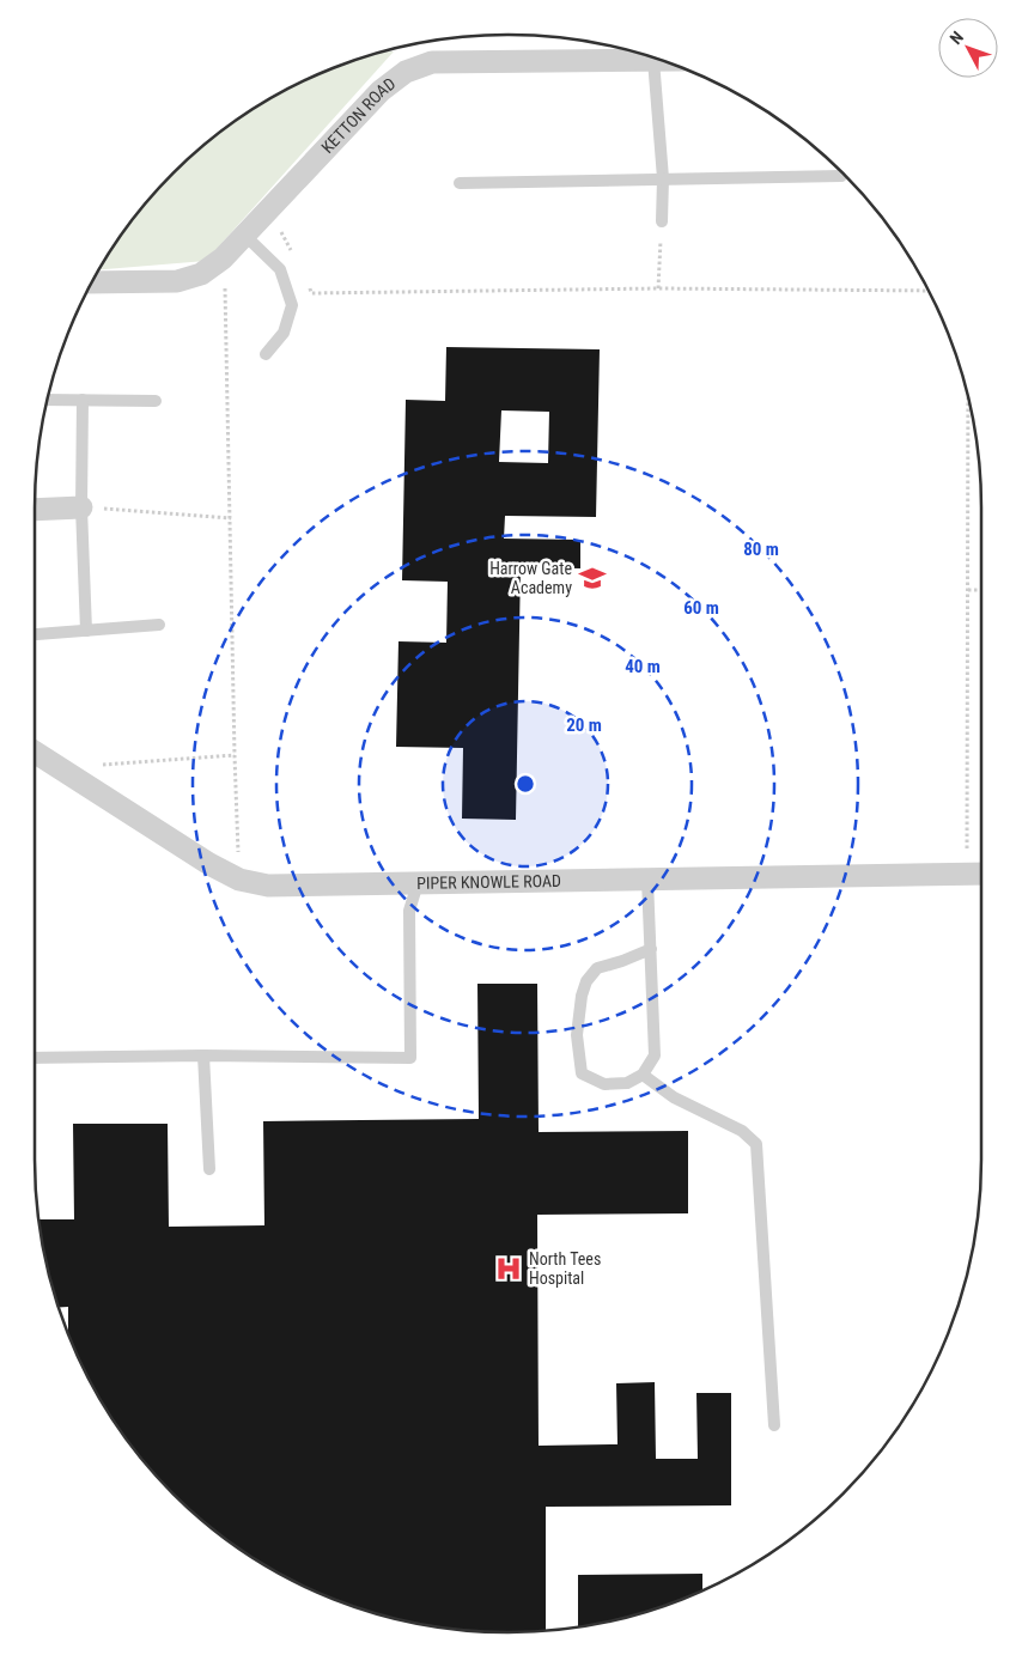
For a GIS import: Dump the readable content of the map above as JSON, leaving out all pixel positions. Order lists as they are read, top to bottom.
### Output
{
  "streets": {
    "street": ["KETTON ROAD", "PIPER KNOWLE ROAD"]
  },
  "places": {
    "school or university": ["Harrow Gate Academy"],
    "hospital": ["North Tees Hospital"]
  },
  "north": "top left",
  "rings": [
    "80 m",
    "60 m",
    "40 m",
    "20 m"
  ]
}
